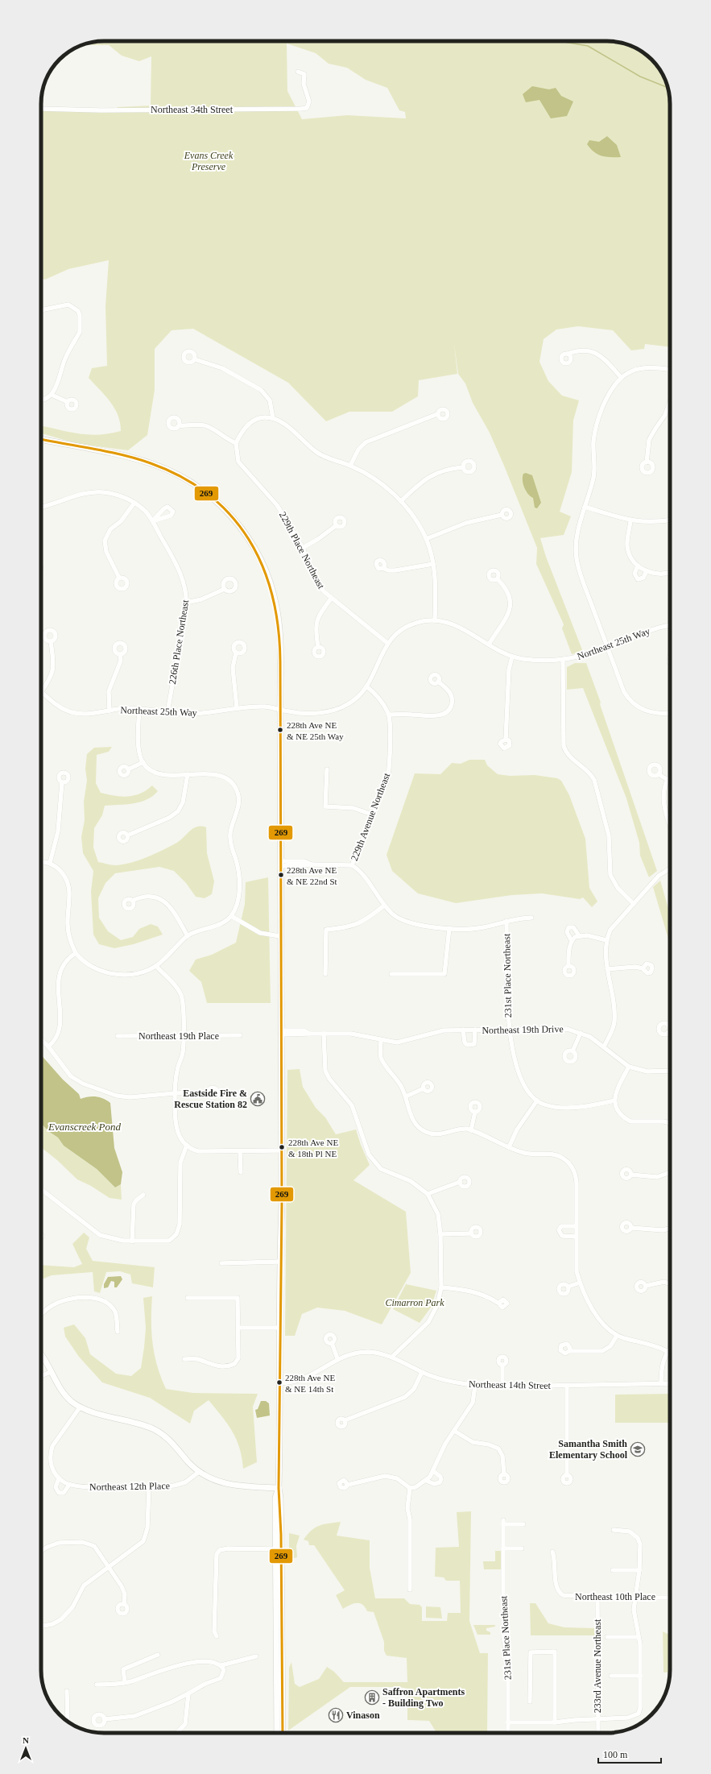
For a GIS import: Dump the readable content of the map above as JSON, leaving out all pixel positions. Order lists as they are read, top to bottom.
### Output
{
  "streets": {
    "street": [
      "Northeast 34th Street",
      "229th Place Northeast",
      "226th Place Northeast",
      "Northeast 25th Way",
      "229th Avenue Northeast",
      "231st Place Northeast",
      "Northeast 19th Drive",
      "Northeast 19th Place",
      "Northeast 14th Street",
      "Northeast 12th Place",
      "Northeast 10th Place",
      "233rd Avenue Northeast"
    ]
  },
  "crossings": [
    ["229th Place Northeast", "Northeast 25th Way"],
    ["226th Place Northeast", "Northeast 25th Way"],
    ["Northeast 25th Way", "229th Avenue Northeast"],
    ["229th Avenue Northeast", "231st Place Northeast"],
    ["231st Place Northeast", "Northeast 19th Drive"],
    ["Northeast 10th Place", "233rd Avenue Northeast"]
  ],
  "water": ["Evanscreek Pond"],
  "parks": ["Evans Creek Preserve", "Cimarron Park"],
  "places": {
    "other": [
      "228th Ave NE & NE 25th Way",
      "228th Ave NE & NE 22nd St",
      "228th Ave NE & 18th Pl NE",
      "228th Ave NE & NE 14th St"
    ],
    "public building": ["Eastside Fire & Rescue Station 82"],
    "school or university": ["Samantha Smith Elementary School"],
    "building": ["Saffron Apartments - Building Two"],
    "restaurant": ["Vinason"]
  },
  "lines": ["transit line 269"],
  "scale_bar": "100 m",
  "north": "top"
}
